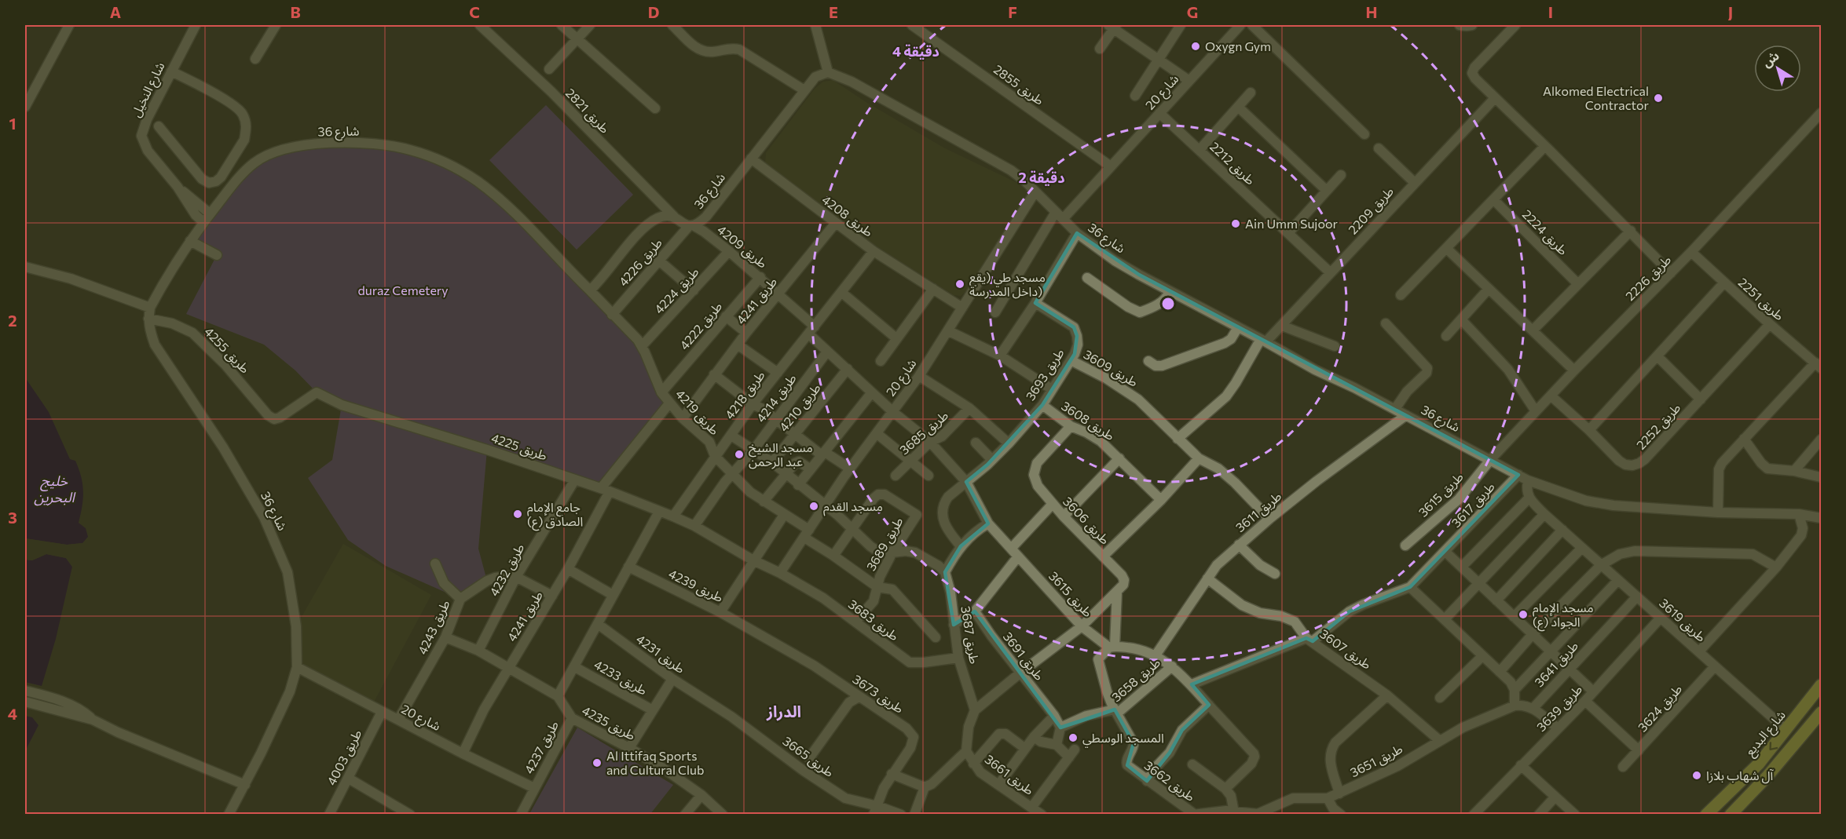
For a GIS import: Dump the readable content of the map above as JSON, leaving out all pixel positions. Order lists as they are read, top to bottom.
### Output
{
  "streets": {
    "main road": ["شارع البديع"],
    "street": [
      "طريق 2855",
      "شارع النخيل",
      "شارع 20",
      "طريق 2821",
      "شارع 36",
      "طريق 2212",
      "طريق 2209",
      "طريق 4208",
      "طريق 2224",
      "طريق 4209",
      "طريق 4226",
      "طريق 2226",
      "طريق 4224",
      "طريق 2251",
      "طريق 4241",
      "طريق 4222",
      "طريق 4255",
      "طريق 3609",
      "طريق 3693",
      "طريق 4218",
      "طريق 4214",
      "طريق 4210",
      "طريق 4219",
      "طريق 3608",
      "طريق 2252",
      "طريق 3685",
      "طريق 4225",
      "طريق 3615",
      "طريق 3617",
      "طريق 3611",
      "طريق 3606",
      "طريق 3689",
      "طريق 4232",
      "طريق 4239",
      "طريق 3683",
      "طريق 3619",
      "طريق 4243",
      "طريق 3687",
      "طريق 3607",
      "طريق 4231",
      "طريق 3691",
      "طريق 3641",
      "طريق 4233",
      "طريق 3658",
      "طريق 3673",
      "طريق 3639",
      "طريق 3624",
      "طريق 4235",
      "طريق 4237",
      "طريق 3665",
      "طريق 4003",
      "طريق 3651",
      "طريق 3661",
      "طريق 3662"
    ]
  },
  "crossings": [
    ["طريق 2855", "شارع 20"],
    ["شارع النخيل", "شارع 36"],
    ["شارع 20", "شارع 36"],
    ["شارع 20", "طريق 2212"],
    ["شارع 20", "طريق 4208"],
    ["شارع 20", "طريق 4209"],
    ["شارع 20", "طريق 4241"],
    ["شارع 20", "طريق 4219"],
    ["شارع 20", "طريق 4225"],
    ["شارع 20", "طريق 3615"],
    ["شارع 20", "طريق 3683"],
    ["شارع 20", "طريق 4243"],
    ["شارع 20", "طريق 4237"],
    ["شارع 20", "طريق 4003"],
    ["شارع 36", "طريق 2209"],
    ["شارع 36", "طريق 4208"],
    ["شارع 36", "طريق 4209"],
    ["شارع 36", "طريق 4226"],
    ["شارع 36", "طريق 2226"],
    ["شارع 36", "طريق 2251"],
    ["شارع 36", "طريق 4255"],
    ["شارع 36", "طريق 4219"],
    ["شارع 36", "طريق 3615"],
    ["شارع 36", "طريق 3617"],
    ["شارع 36", "طريق 3611"],
    ["طريق 2212", "طريق 2209"],
    ["طريق 4208", "طريق 4241"],
    ["طريق 4208", "طريق 4218"],
    ["طريق 4209", "طريق 4226"],
    ["طريق 4209", "طريق 4224"],
    ["طريق 4209", "طريق 4241"],
    ["طريق 4209", "طريق 4222"],
    ["طريق 4209", "طريق 4218"],
    ["طريق 4209", "طريق 4214"],
    ["طريق 4209", "طريق 4210"],
    ["طريق 4209", "طريق 3615"],
    ["طريق 4226", "طريق 4219"],
    ["طريق 2226", "طريق 2251"],
    ["طريق 2226", "طريق 2252"],
    ["طريق 2226", "طريق 3615"],
    ["طريق 4224", "طريق 4219"],
    ["طريق 2251", "طريق 2252"],
    ["طريق 4241", "طريق 4219"],
    ["طريق 4241", "طريق 4225"],
    ["طريق 4241", "طريق 4235"],
    ["طريق 4222", "طريق 4219"],
    ["طريق 4255", "طريق 4225"],
    ["طريق 3609", "طريق 3693"],
    ["طريق 3609", "طريق 3611"],
    ["طريق 3693", "طريق 3608"],
    ["طريق 3693", "طريق 3615"],
    ["طريق 4218", "طريق 4219"],
    ["طريق 4218", "طريق 4225"],
    ["طريق 4214", "طريق 4219"],
    ["طريق 4214", "طريق 4225"],
    ["طريق 3608", "طريق 3606"],
    ["طريق 3685", "طريق 3615"],
    ["طريق 4225", "طريق 4232"],
    ["طريق 4225", "طريق 3683"],
    ["طريق 3615", "طريق 3611"],
    ["طريق 3615", "طريق 3658"],
    ["طريق 3611", "طريق 3607"],
    ["طريق 3689", "طريق 3683"],
    ["طريق 4232", "طريق 4243"],
    ["طريق 4232", "طريق 4235"],
    ["طريق 4239", "طريق 3673"],
    ["طريق 3683", "طريق 3687"],
    ["طريق 3619", "طريق 3641"],
    ["طريق 3619", "طريق 3639"],
    ["طريق 3619", "طريق 3624"],
    ["طريق 3619", "شارع البديع"],
    ["طريق 4243", "طريق 4235"],
    ["طريق 3607", "طريق 3651"],
    ["طريق 4231", "طريق 4233"],
    ["طريق 4231", "طريق 3665"],
    ["طريق 3641", "طريق 3651"],
    ["طريق 4233", "طريق 4235"],
    ["طريق 3658", "طريق 3662"],
    ["طريق 3673", "طريق 3665"],
    ["طريق 4235", "طريق 4237"],
    ["طريق 3651", "طريق 3662"]
  ],
  "districts": ["الدراز"],
  "water": ["خليج البحرين"],
  "parks": ["duraz Cemetery"],
  "places": [
    "Oxygn Gym",
    "Alkomed Electrical Contractor",
    "Ain Umm Sujoor",
    "مسجد طي (يقع داخل المدرسة)",
    "مسجد الشيخ عبد الرحمن",
    "مسجد القدم",
    "جامع الإمام الصادق (ع)",
    "مسجد الإمام الجواد (ع)",
    "المسجد الوسطي",
    "Al Ittifaq Sports and Cultural Club",
    "آل شهاب بلازا"
  ],
  "north": "top left",
  "grid": {
    "columns": [
      "A",
      "B",
      "C",
      "D",
      "E",
      "F",
      "G",
      "H",
      "I",
      "J"
    ],
    "rows": [
      "1",
      "2",
      "3",
      "4"
    ]
  },
  "rings": ["4 دقيقة", "2 دقيقة"]
}
